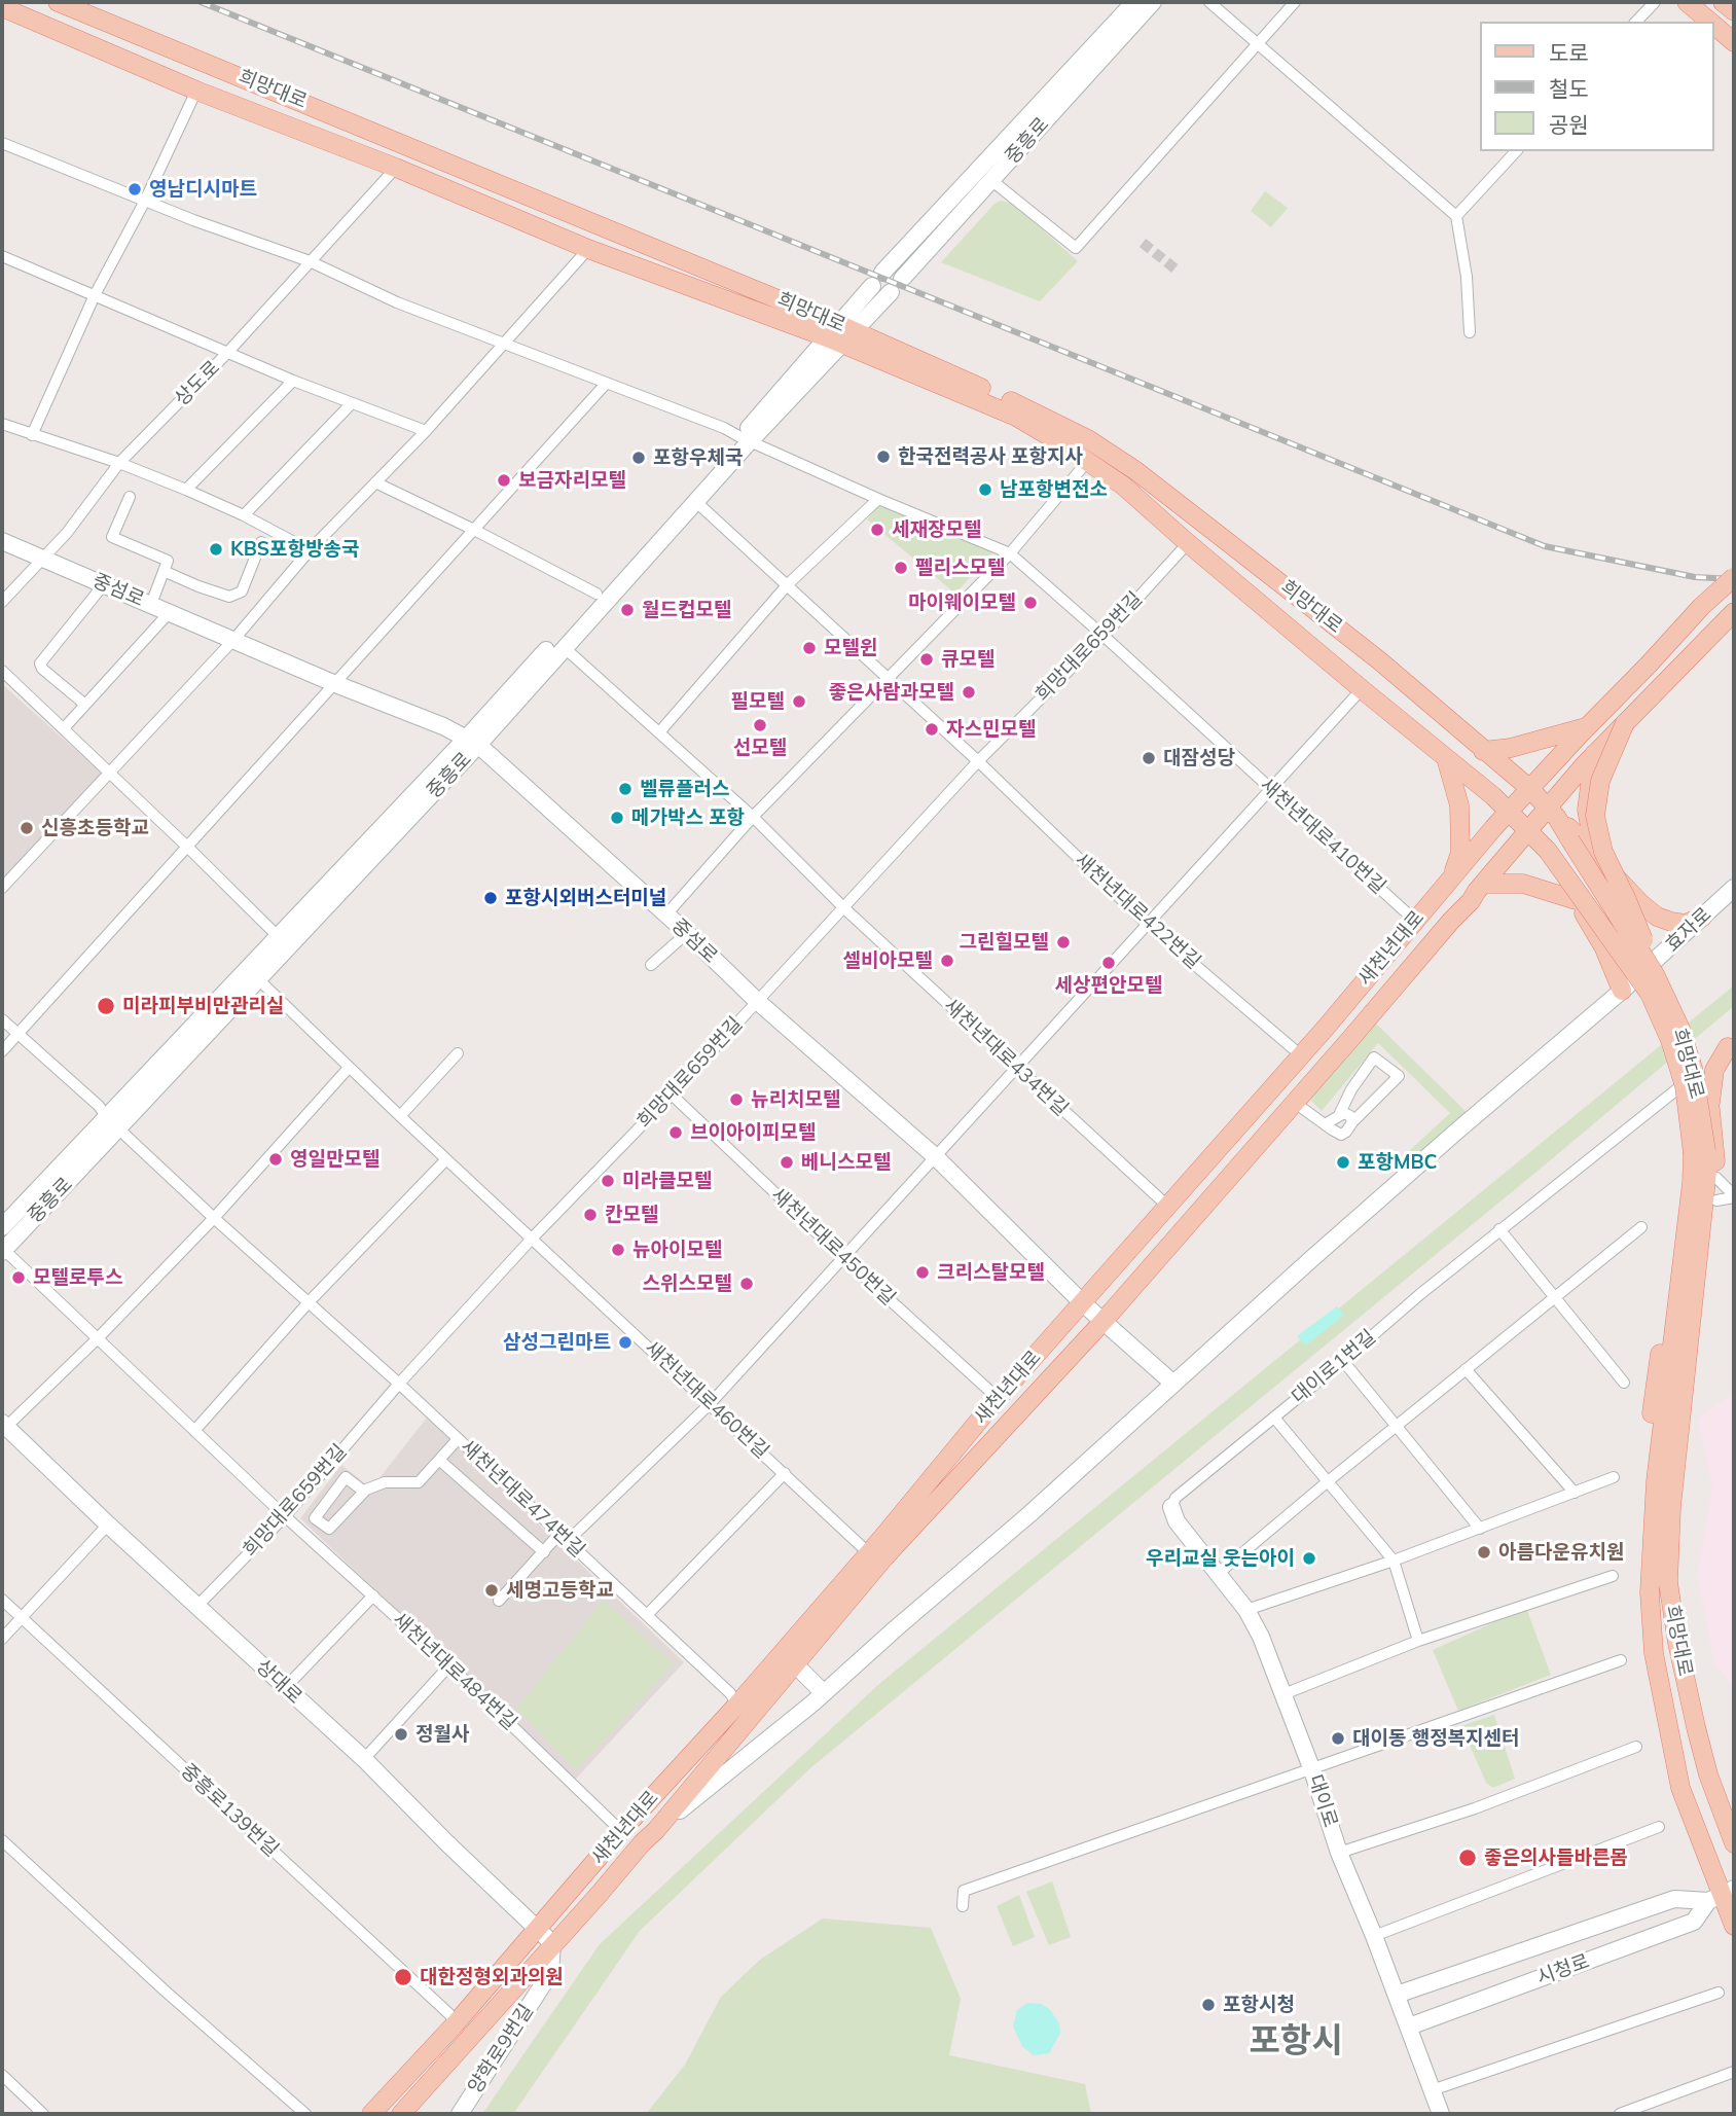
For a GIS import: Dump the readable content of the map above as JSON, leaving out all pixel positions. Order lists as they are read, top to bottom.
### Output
{
  "streets": {
    "main road": [
      "희망대로",
      "중흥로",
      "중섬로",
      "효자로",
      "새천년대로",
      "상대로",
      "대이로",
      "시청로",
      "양학로9번길"
    ],
    "street": [
      "상도로",
      "희망대로659번길",
      "새천년대로410번길",
      "새천년대로422번길",
      "새천년대로434번길",
      "새천년대로450번길",
      "대이로1번길",
      "새천년대로460번길",
      "새천년대로474번길",
      "새천년대로484번길",
      "중흥로139번길"
    ]
  },
  "crossings": [
    ["희망대로", "중흥로"],
    ["희망대로", "상도로"],
    ["희망대로", "희망대로659번길"],
    ["희망대로", "효자로"],
    ["희망대로", "새천년대로"],
    ["희망대로", "시청로"],
    ["중흥로", "중섬로"],
    ["중흥로", "새천년대로410번길"],
    ["중흥로", "새천년대로422번길"],
    ["중흥로", "새천년대로434번길"],
    ["중흥로", "새천년대로460번길"],
    ["중흥로", "새천년대로474번길"],
    ["중흥로", "새천년대로484번길"],
    ["상도로", "중섬로"],
    ["상도로", "새천년대로410번길"],
    ["중섬로", "희망대로659번길"],
    ["중섬로", "새천년대로"],
    ["희망대로659번길", "새천년대로410번길"],
    ["희망대로659번길", "새천년대로422번길"],
    ["희망대로659번길", "새천년대로434번길"],
    ["희망대로659번길", "새천년대로450번길"],
    ["희망대로659번길", "새천년대로460번길"],
    ["희망대로659번길", "새천년대로474번길"],
    ["희망대로659번길", "새천년대로484번길"],
    ["희망대로659번길", "상대로"],
    ["새천년대로410번길", "새천년대로"],
    ["새천년대로422번길", "새천년대로"],
    ["새천년대로", "새천년대로434번길"],
    ["새천년대로", "새천년대로450번길"],
    ["새천년대로", "새천년대로460번길"],
    ["새천년대로", "새천년대로474번길"],
    ["새천년대로", "새천년대로484번길"],
    ["새천년대로", "상대로"],
    ["새천년대로", "중흥로139번길"],
    ["새천년대로", "양학로9번길"],
    ["대이로1번길", "대이로"],
    ["상대로", "양학로9번길"],
    ["대이로", "시청로"]
  ],
  "districts": ["포항시"],
  "places": [
    "영남디시마트",
    "한국전력공사 포항지사",
    "포항우체국",
    "보금자리모텔",
    "남포항변전소",
    "세재장모텔",
    "KBS포항방송국",
    "펠리스모텔",
    "마이웨이모텔",
    "월드컵모텔",
    "모텔윈",
    "큐모텔",
    "좋은사람과모텔",
    "필모텔",
    "선모텔",
    "자스민모텔",
    "대잠성당",
    "벨류플러스",
    "메가박스 포항",
    "신흥초등학교",
    "포항시외버스터미널",
    "그린힐모텔",
    "셀비아모텔",
    "세상편안모텔",
    "미라피부비만관리실",
    "뉴리치모텔",
    "브이아이피모텔",
    "영일만모텔",
    "베니스모텔",
    "포항MBC",
    "미라클모텔",
    "칸모텔",
    "뉴아이모텔",
    "크리스탈모텔",
    "모텔로투스",
    "스위스모텔",
    "삼성그린마트",
    "아름다운유치원",
    "우리교실 웃는아이",
    "세명고등학교",
    "정월사",
    "대이동 행정복지센터",
    "좋은의사들바른몸",
    "대한정형외과의원",
    "포항시청"
  ],
  "legend": ["도로", "철도", "공원"]
}
